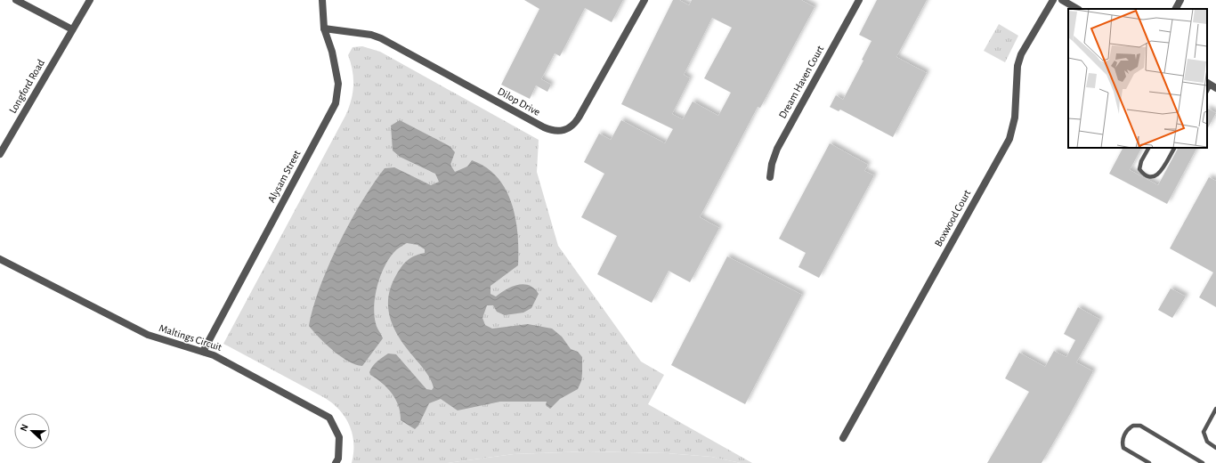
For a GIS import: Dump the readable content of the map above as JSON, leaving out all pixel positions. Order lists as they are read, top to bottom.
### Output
{
  "streets": {
    "street": [
      "Dream Haven Court",
      "Longford Road",
      "Dilop Drive",
      "Alysam Street",
      "Boxwood Court",
      "Maltings Circuit"
    ]
  },
  "crossings": [
    ["Dilop Drive", "Alysam Street"],
    ["Alysam Street", "Maltings Circuit"]
  ],
  "north": "left"
}
